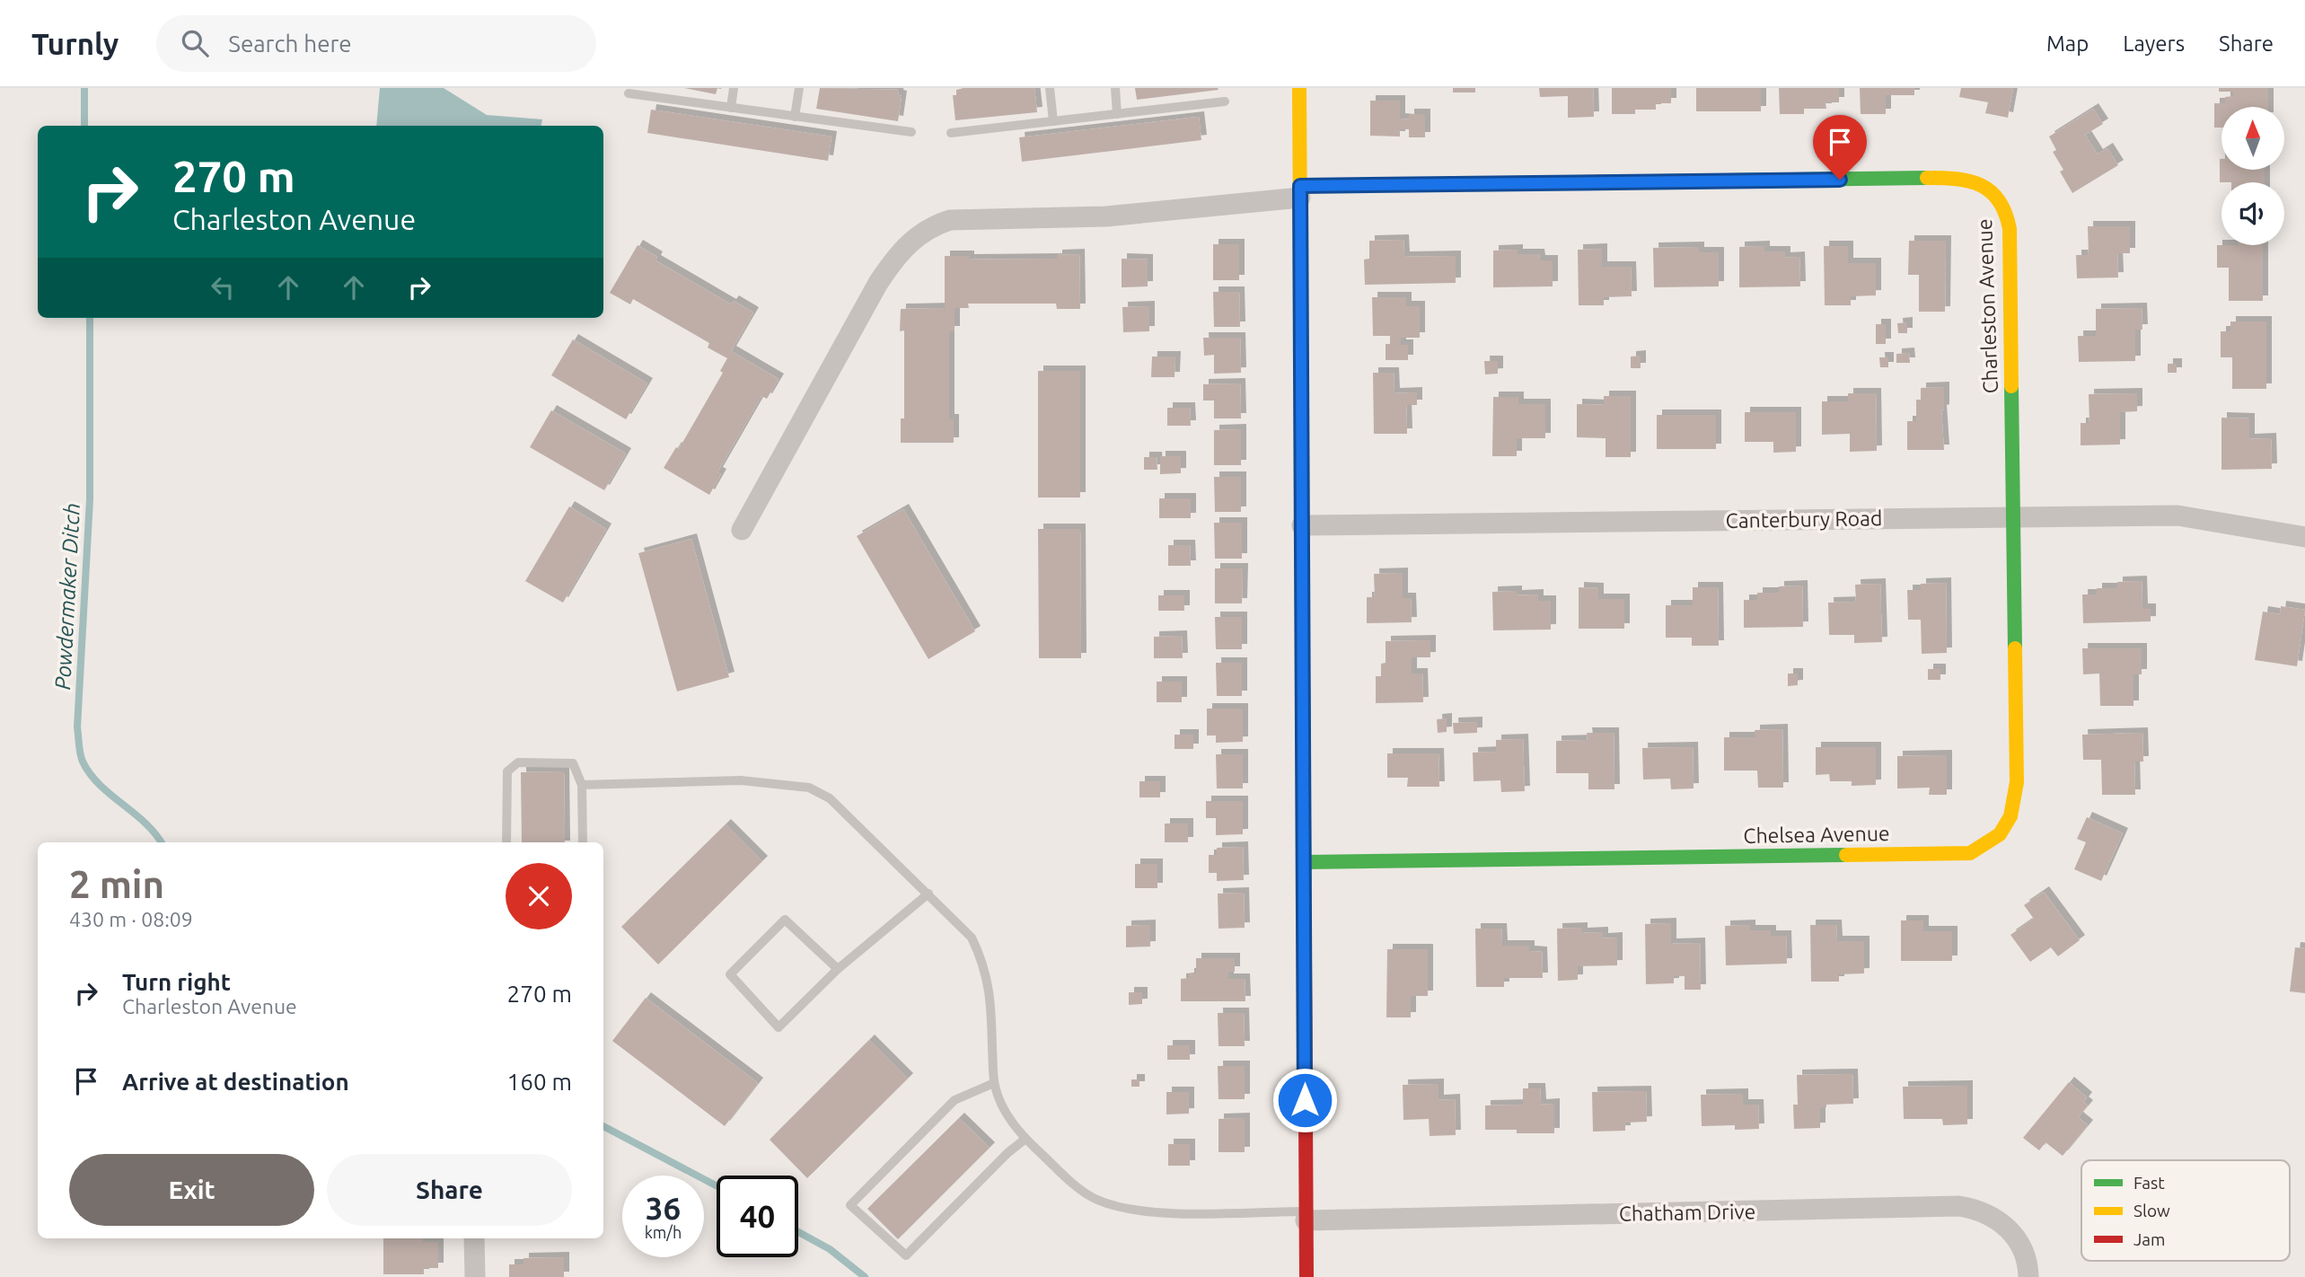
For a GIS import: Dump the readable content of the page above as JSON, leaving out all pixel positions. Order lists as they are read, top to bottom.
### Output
{
  "streets": {
    "street": [
      "Charleston Avenue",
      "Canterbury Road",
      "Chelsea Avenue",
      "Chatham Drive"
    ]
  },
  "crossings": [
    ["Charleston Avenue", "Canterbury Road"],
    ["Charleston Avenue", "Chelsea Avenue"],
    ["Canterbury Road", "Chelsea Avenue"]
  ],
  "water": ["Powdermaker Ditch"],
  "legend": ["Fast", "Slow", "Jam"],
  "north": "top",
  "page": {
    "header": "Turnly",
    "search": "Search here",
    "nav": ["Map", "Layers", "Share"],
    "turn": ["270 m", "Charleston Avenue"],
    "heading": ["2 min", "430 m · 08:09"],
    "list": [
      {
        "name": "Turn right",
        "note": "Charleston Avenue",
        "value": "270 m"
      },
      {
        "name": "Arrive at destination",
        "value": "160 m"
      }
    ],
    "buttons": ["Exit", "Share"],
    "speed": "36 km/h",
    "limit": "40"
  }
}
